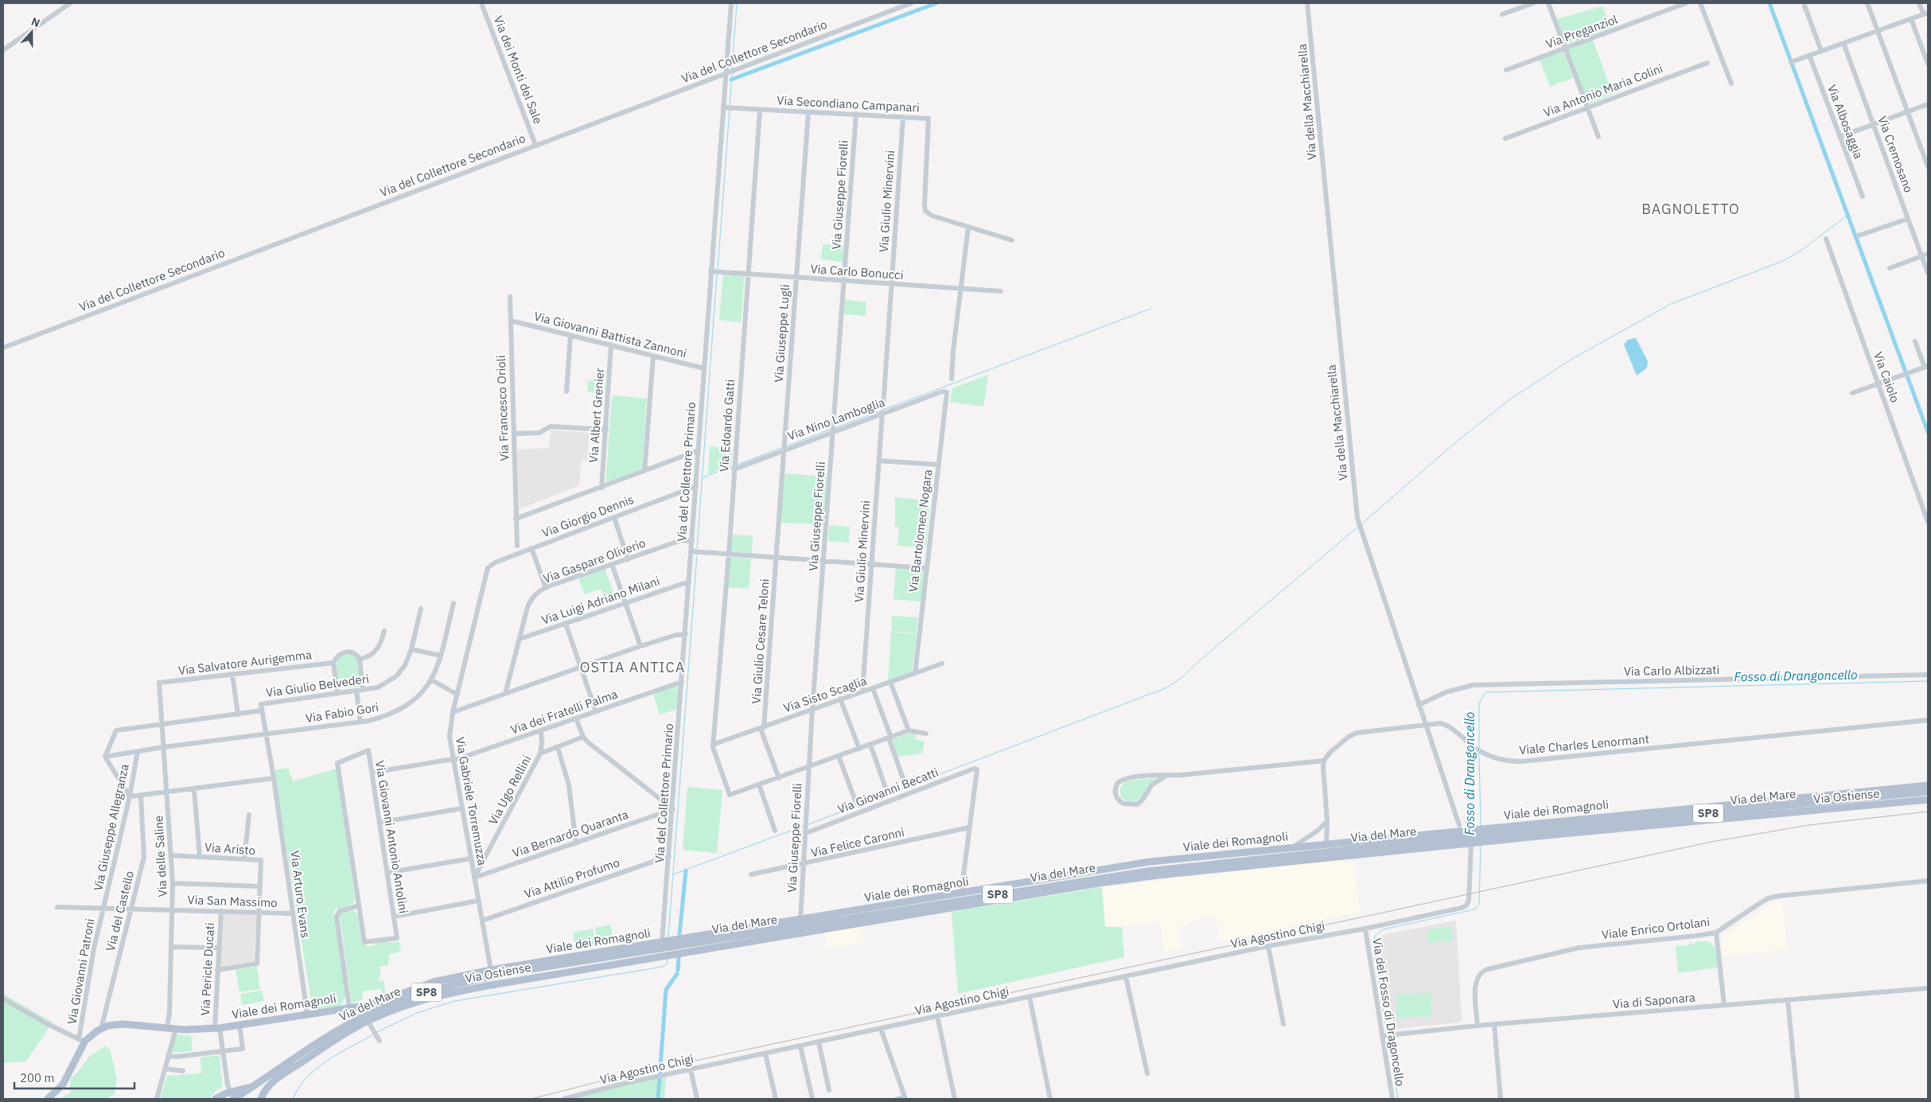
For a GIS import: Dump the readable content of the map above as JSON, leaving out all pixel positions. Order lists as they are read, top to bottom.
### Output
{
  "streets": {
    "main road": [
      "Via Ostiense",
      "Via del Mare",
      "Viale dei Romagnoli",
      "SP8"
    ],
    "street": [
      "Via Preganziol",
      "Via del Collettore Secondario",
      "Via dei Monti del Sale",
      "Via Antonio Maria Colini",
      "Via della Macchiarella",
      "Via Secondiano Campanari",
      "Via Albosaggia",
      "Via Cremosano",
      "Via Giuseppe Fiorelli",
      "Via Giulio Minervini",
      "Via Carlo Bonucci",
      "Via Giuseppe Lugli",
      "Via Giovanni Battista Zannoni",
      "Via Caiolo",
      "Via Francesco Orioli",
      "Via Albert Grenier",
      "Via Nino Lamboglia",
      "Via Edoardo Gatti",
      "Via del Collettore Primario",
      "Via Giorgio Dennis",
      "Via Bartolomeo Nogara",
      "Via Gaspare Oliverio",
      "Via Luigi Adriano Milani",
      "Via Giulio Cesare Teloni",
      "Via Salvatore Aurigemma",
      "Via Carlo Albizzati",
      "Via Giulio Belvederi",
      "Via Sisto Scaglia",
      "Via dei Fratelli Palma",
      "Via Fabio Gori",
      "Viale Charles Lenormant",
      "Via Ugo Rellini",
      "Via Giovanni Becatti",
      "Via Gabriele Torremuzza",
      "Via Giuseppe Allegranza",
      "Via Bernardo Quaranta",
      "Via Giovanni Antonio Antolini",
      "Via Felice Caronni",
      "Via Aristo",
      "Via delle Saline",
      "Via Attilio Profumo",
      "Via Arturo Evans",
      "Via San Massimo",
      "Via del Castello",
      "Viale Enrico Ortolani",
      "Via Agostino Chigi",
      "Via Pericle Ducati",
      "Via Giovanni Patroni",
      "Via di Saponara",
      "Via del Fosso di Dragoncello"
    ]
  },
  "crossings": [
    ["Via del Collettore Secondario", "Via dei Monti del Sale"],
    ["Via del Collettore Secondario", "Via del Collettore Primario"],
    ["Via della Macchiarella", "Via Carlo Albizzati"],
    ["Via della Macchiarella", "Viale Charles Lenormant"],
    ["Via Secondiano Campanari", "Via Giuseppe Fiorelli"],
    ["Via Secondiano Campanari", "Via Giulio Minervini"],
    ["Via Secondiano Campanari", "Via Giuseppe Lugli"],
    ["Via Secondiano Campanari", "Via Edoardo Gatti"],
    ["Via Secondiano Campanari", "Via del Collettore Primario"],
    ["Via Giuseppe Fiorelli", "Via Carlo Bonucci"],
    ["Via Giuseppe Fiorelli", "Via Nino Lamboglia"],
    ["Via Giuseppe Fiorelli", "Via Sisto Scaglia"],
    ["Via Giuseppe Fiorelli", "Via Giovanni Becatti"],
    ["Via Giuseppe Fiorelli", "Viale dei Romagnoli"],
    ["Via Giuseppe Fiorelli", "Via Felice Caronni"],
    ["Via Giulio Minervini", "Via Carlo Bonucci"],
    ["Via Giulio Minervini", "Via Nino Lamboglia"],
    ["Via Giulio Minervini", "Via Sisto Scaglia"],
    ["Via Carlo Bonucci", "Via Giuseppe Lugli"],
    ["Via Carlo Bonucci", "Via Edoardo Gatti"],
    ["Via Carlo Bonucci", "Via del Collettore Primario"],
    ["Via Giuseppe Lugli", "Via Nino Lamboglia"],
    ["Via Giuseppe Lugli", "Via Giulio Cesare Teloni"],
    ["Via Giovanni Battista Zannoni", "Via Francesco Orioli"],
    ["Via Giovanni Battista Zannoni", "Via Albert Grenier"],
    ["Via Giovanni Battista Zannoni", "Via del Collettore Primario"],
    ["Via Nino Lamboglia", "Via Edoardo Gatti"],
    ["Via Nino Lamboglia", "Via Bartolomeo Nogara"],
    ["Via Edoardo Gatti", "Via Sisto Scaglia"],
    ["Via del Collettore Primario", "Via Giorgio Dennis"],
    ["Via del Collettore Primario", "Via Gaspare Oliverio"],
    ["Via del Collettore Primario", "Via Luigi Adriano Milani"],
    ["Via del Collettore Primario", "Via dei Fratelli Palma"],
    ["Via del Collettore Primario", "Viale dei Romagnoli"],
    ["Via del Collettore Primario", "Via Bernardo Quaranta"],
    ["Via del Collettore Primario", "Via Attilio Profumo"],
    ["Via Giorgio Dennis", "Via Gabriele Torremuzza"],
    ["Via Bartolomeo Nogara", "Via Sisto Scaglia"],
    ["Via Gaspare Oliverio", "Via Luigi Adriano Milani"],
    ["Via Giulio Cesare Teloni", "Via Sisto Scaglia"],
    ["Via Salvatore Aurigemma", "Via delle Saline"],
    ["Via Giulio Belvederi", "Via Arturo Evans"],
    ["Via dei Fratelli Palma", "Via Gabriele Torremuzza"],
    ["Via Fabio Gori", "Via Giuseppe Allegranza"],
    ["Via Fabio Gori", "Via delle Saline"],
    ["Via Fabio Gori", "Via Arturo Evans"],
    ["Via Ugo Rellini", "Via Gabriele Torremuzza"],
    ["Via Ugo Rellini", "Via Bernardo Quaranta"],
    ["Via Giovanni Becatti", "Via Felice Caronni"],
    ["Via Ostiense", "Via del Mare"],
    ["Via Ostiense", "Viale dei Romagnoli"],
    ["Via Ostiense", "Via del Fosso di Dragoncello"],
    ["Via del Mare", "Viale dei Romagnoli"],
    ["Via Gabriele Torremuzza", "Viale dei Romagnoli"],
    ["Via Gabriele Torremuzza", "Via Bernardo Quaranta"],
    ["Via Gabriele Torremuzza", "Via Attilio Profumo"],
    ["Viale dei Romagnoli", "Via delle Saline"],
    ["Viale dei Romagnoli", "Via Arturo Evans"],
    ["Viale dei Romagnoli", "Via del Castello"],
    ["Viale dei Romagnoli", "Via Pericle Ducati"],
    ["Viale dei Romagnoli", "Via Giovanni Patroni"],
    ["Via Giuseppe Allegranza", "Via San Massimo"],
    ["Via Giuseppe Allegranza", "Via Giovanni Patroni"],
    ["Via Aristo", "Via delle Saline"],
    ["Via Aristo", "Via San Massimo"],
    ["Via Aristo", "Via Pericle Ducati"],
    ["Via delle Saline", "Via San Massimo"],
    ["Via Arturo Evans", "Via San Massimo"],
    ["Via San Massimo", "Via del Castello"],
    ["Via San Massimo", "Via Pericle Ducati"],
    ["Via San Massimo", "Via Giovanni Patroni"],
    ["Viale Enrico Ortolani", "Via di Saponara"],
    ["Via Agostino Chigi", "Via del Fosso di Dragoncello"],
    ["Via di Saponara", "Via del Fosso di Dragoncello"]
  ],
  "districts": ["BAGNOLETTO", "OSTIA ANTICA"],
  "water": ["Fosso di Drangoncello"],
  "scale_bar": "200 m",
  "north": "top"
}
